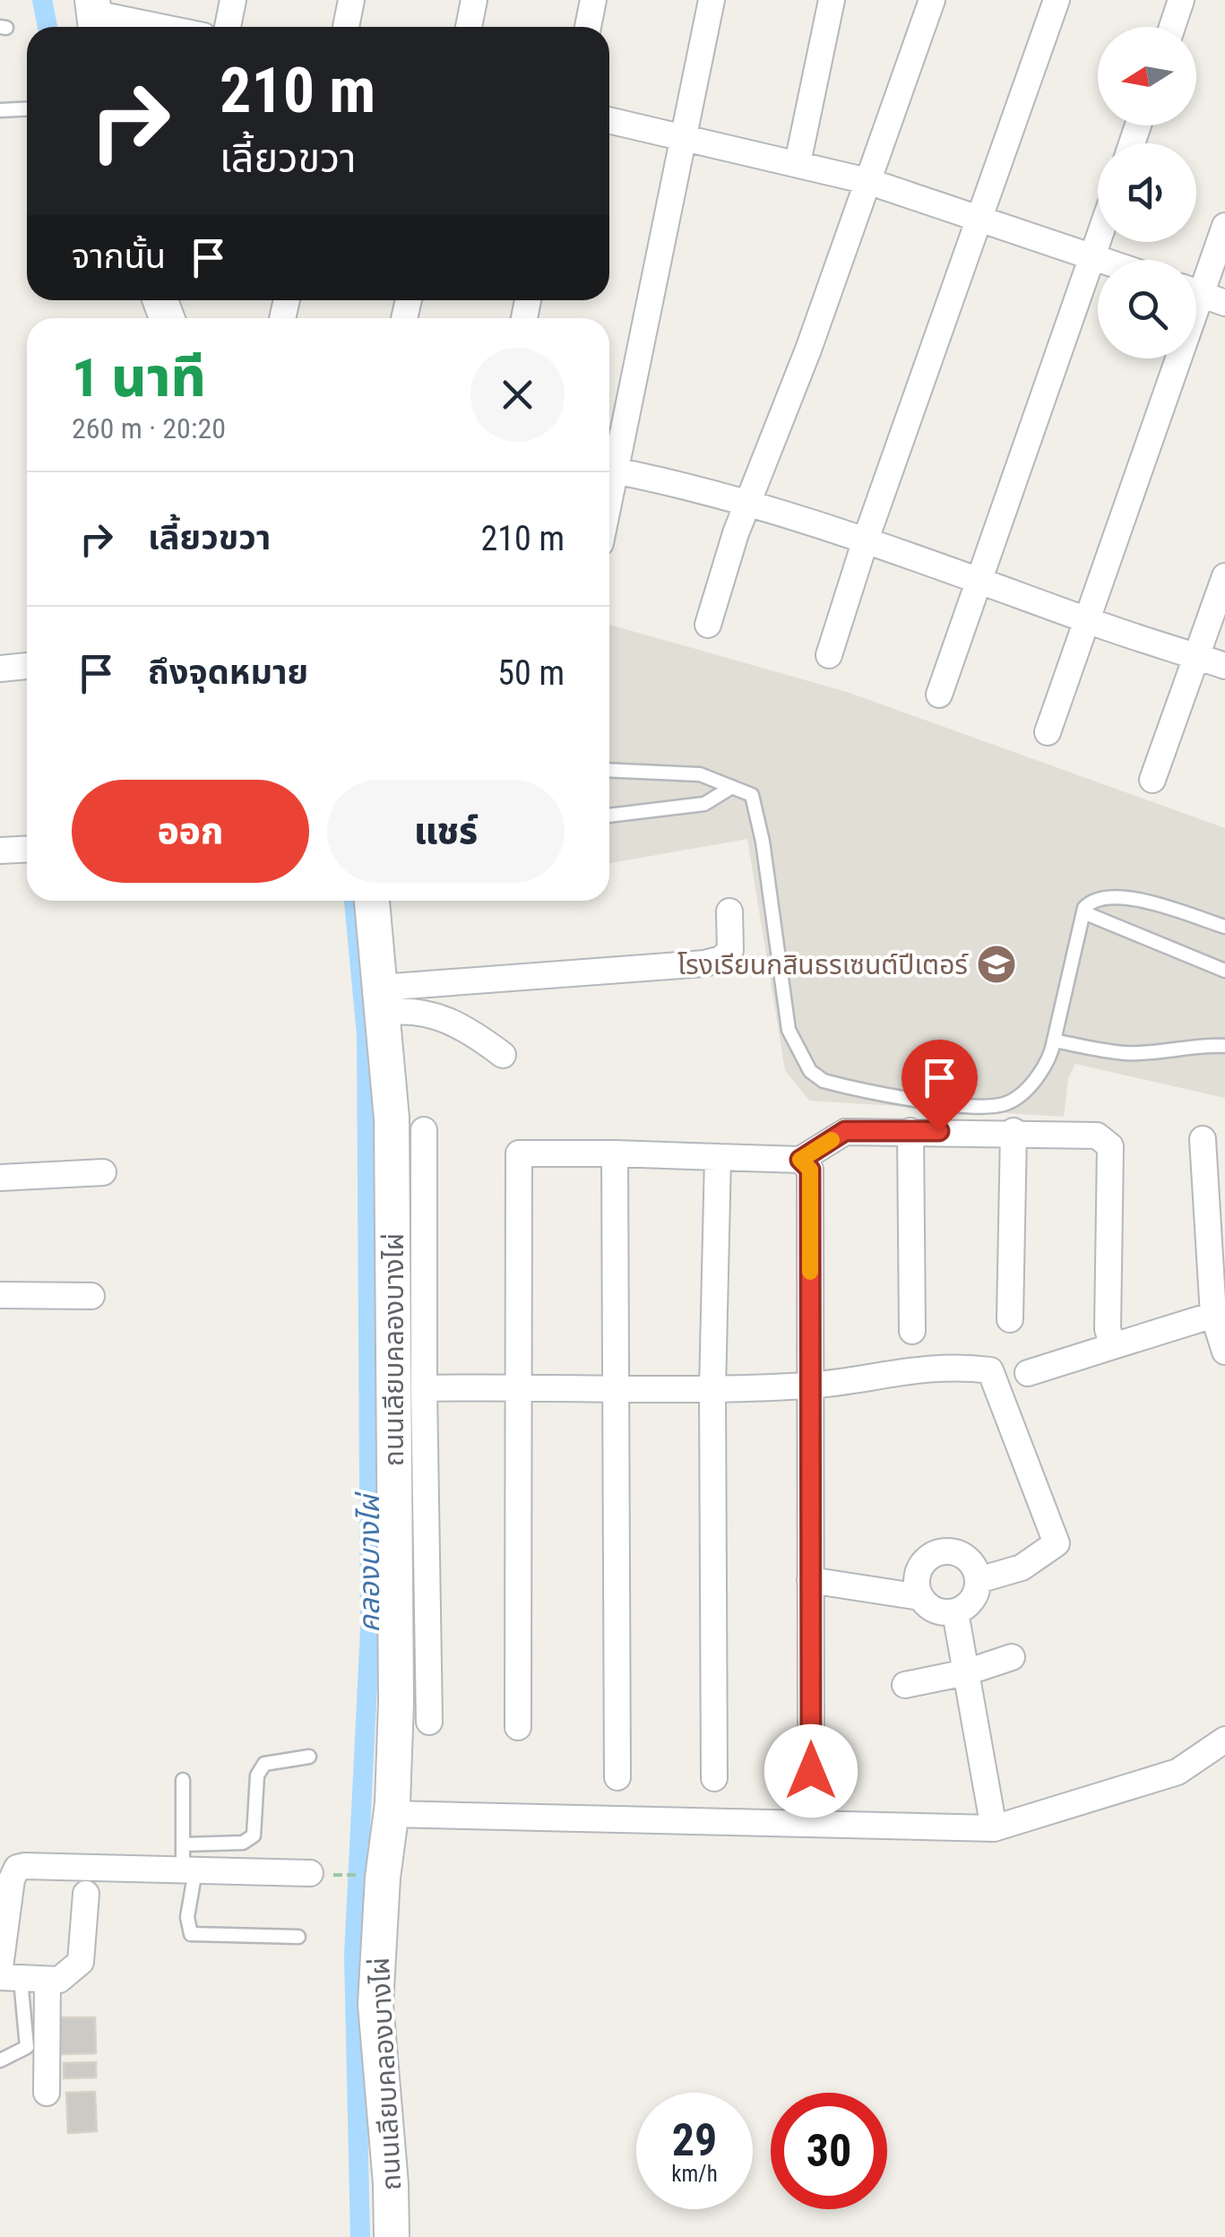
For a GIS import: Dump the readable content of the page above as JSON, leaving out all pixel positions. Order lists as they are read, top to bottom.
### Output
{
  "streets": {
    "street": ["ถนนเลียบคลองบางไผ่"]
  },
  "water": ["คลองบางไผ่"],
  "places": {
    "school or university": ["โรงเรียนกสินธรเซนต์ปีเตอร์"]
  },
  "north": "left",
  "page": {
    "turn": ["210 m", "เลี้ยวขวา"],
    "then": "จากนั้น",
    "heading": ["1 นาที", "260 m · 20:20"],
    "list": [
      {
        "name": "เลี้ยวขวา",
        "value": "210 m"
      },
      {
        "name": "ถึงจุดหมาย",
        "value": "50 m"
      }
    ],
    "buttons": ["ออก", "แชร์"],
    "speed": "29 km/h",
    "limit": "30"
  }
}
